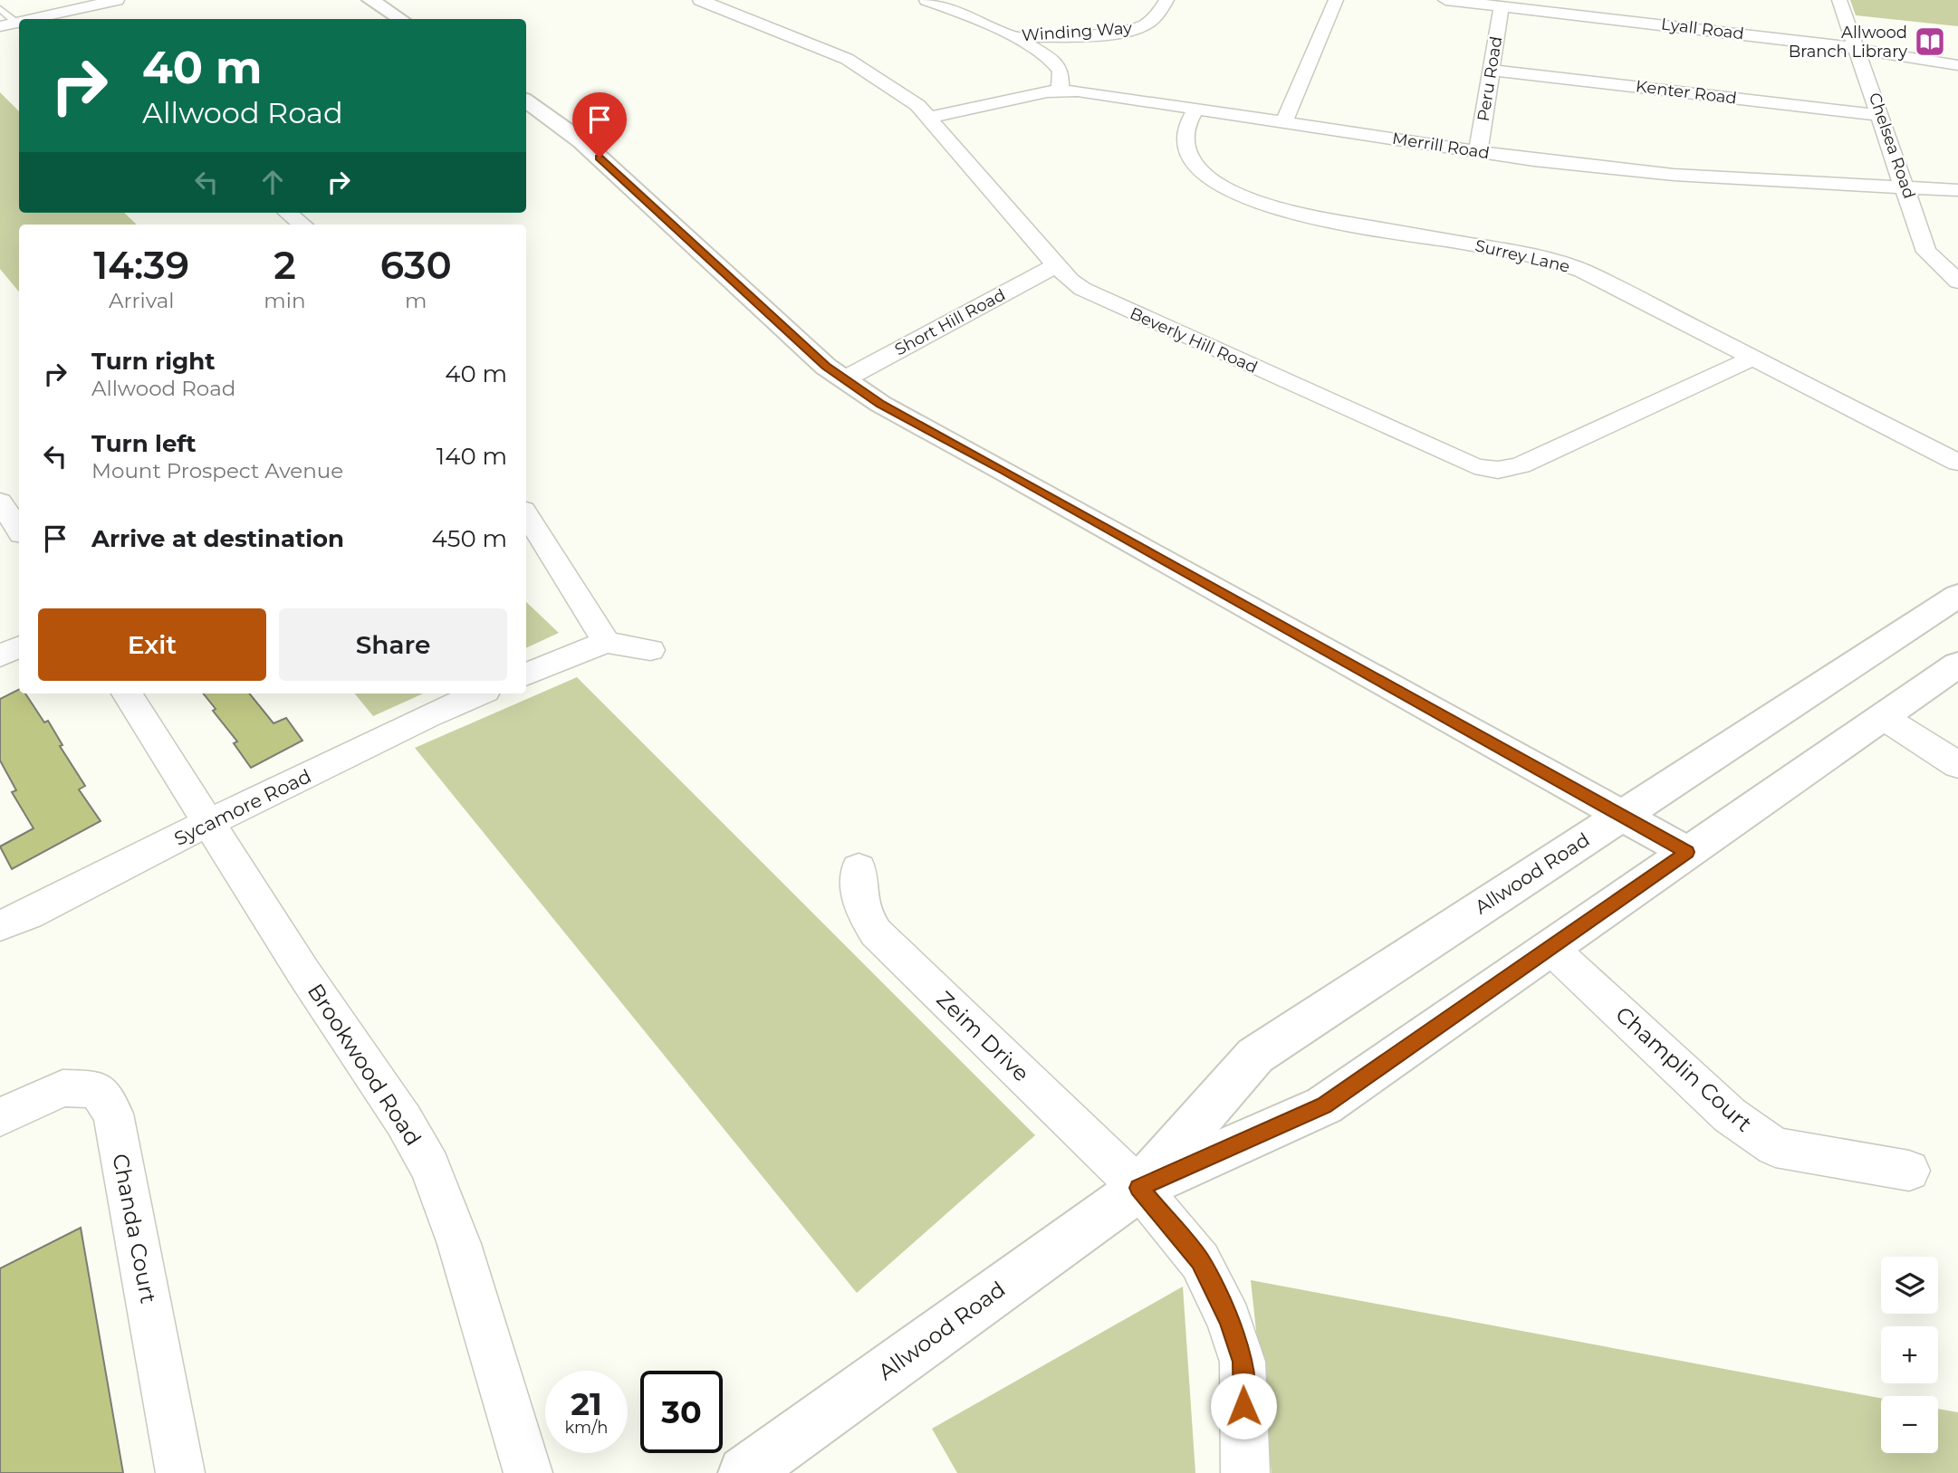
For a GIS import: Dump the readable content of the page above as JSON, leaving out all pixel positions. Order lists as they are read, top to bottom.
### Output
{
  "streets": {
    "main road": ["Allwood Road"],
    "street": [
      "Lyall Road",
      "Winding Way",
      "Peru Road",
      "Kenter Road",
      "Merrill Road",
      "Chelsea Road",
      "Surrey Lane",
      "Short Hill Road",
      "Beverly Hill Road",
      "Sycamore Road",
      "Zeim Drive",
      "Brookwood Road",
      "Champlin Court",
      "Chanda Court"
    ]
  },
  "crossings": [
    ["Lyall Road", "Peru Road"],
    ["Lyall Road", "Chelsea Road"],
    ["Peru Road", "Kenter Road"],
    ["Peru Road", "Merrill Road"],
    ["Kenter Road", "Chelsea Road"],
    ["Merrill Road", "Chelsea Road"],
    ["Merrill Road", "Surrey Lane"],
    ["Merrill Road", "Beverly Hill Road"],
    ["Surrey Lane", "Beverly Hill Road"],
    ["Short Hill Road", "Beverly Hill Road"],
    ["Sycamore Road", "Brookwood Road"],
    ["Allwood Road", "Zeim Drive"],
    ["Allwood Road", "Champlin Court"]
  ],
  "places": {
    "library": ["Allwood Branch Library"]
  },
  "page": {
    "turn": ["40 m", "Allwood Road"],
    "eta": [
      "14:39",
      "Arrival",
      "2",
      "min",
      "630",
      "m"
    ],
    "list": [
      {
        "name": "Turn right",
        "note": "Allwood Road",
        "value": "40 m"
      },
      {
        "name": "Turn left",
        "note": "Mount Prospect Avenue",
        "value": "140 m"
      },
      {
        "name": "Arrive at destination",
        "value": "450 m"
      }
    ],
    "buttons": ["Exit", "Share"],
    "map_buttons": ["+", "−"],
    "speed": "21 km/h",
    "limit": "30"
  }
}
